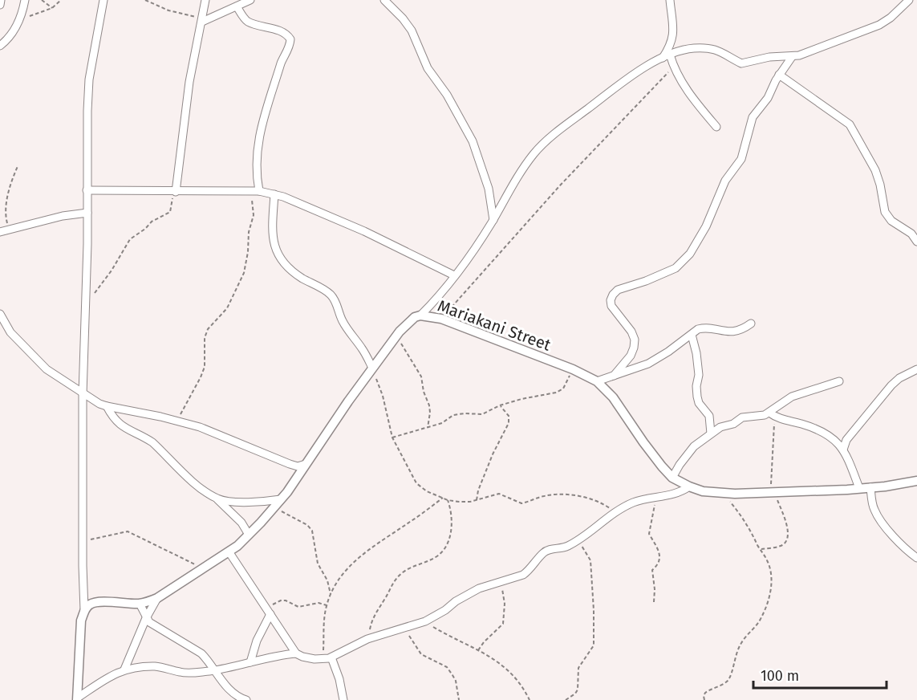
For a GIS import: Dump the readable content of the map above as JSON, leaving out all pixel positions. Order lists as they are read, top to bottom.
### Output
{
  "streets": {
    "street": ["Mariakani Street"]
  },
  "scale_bar": "100 m"
}
